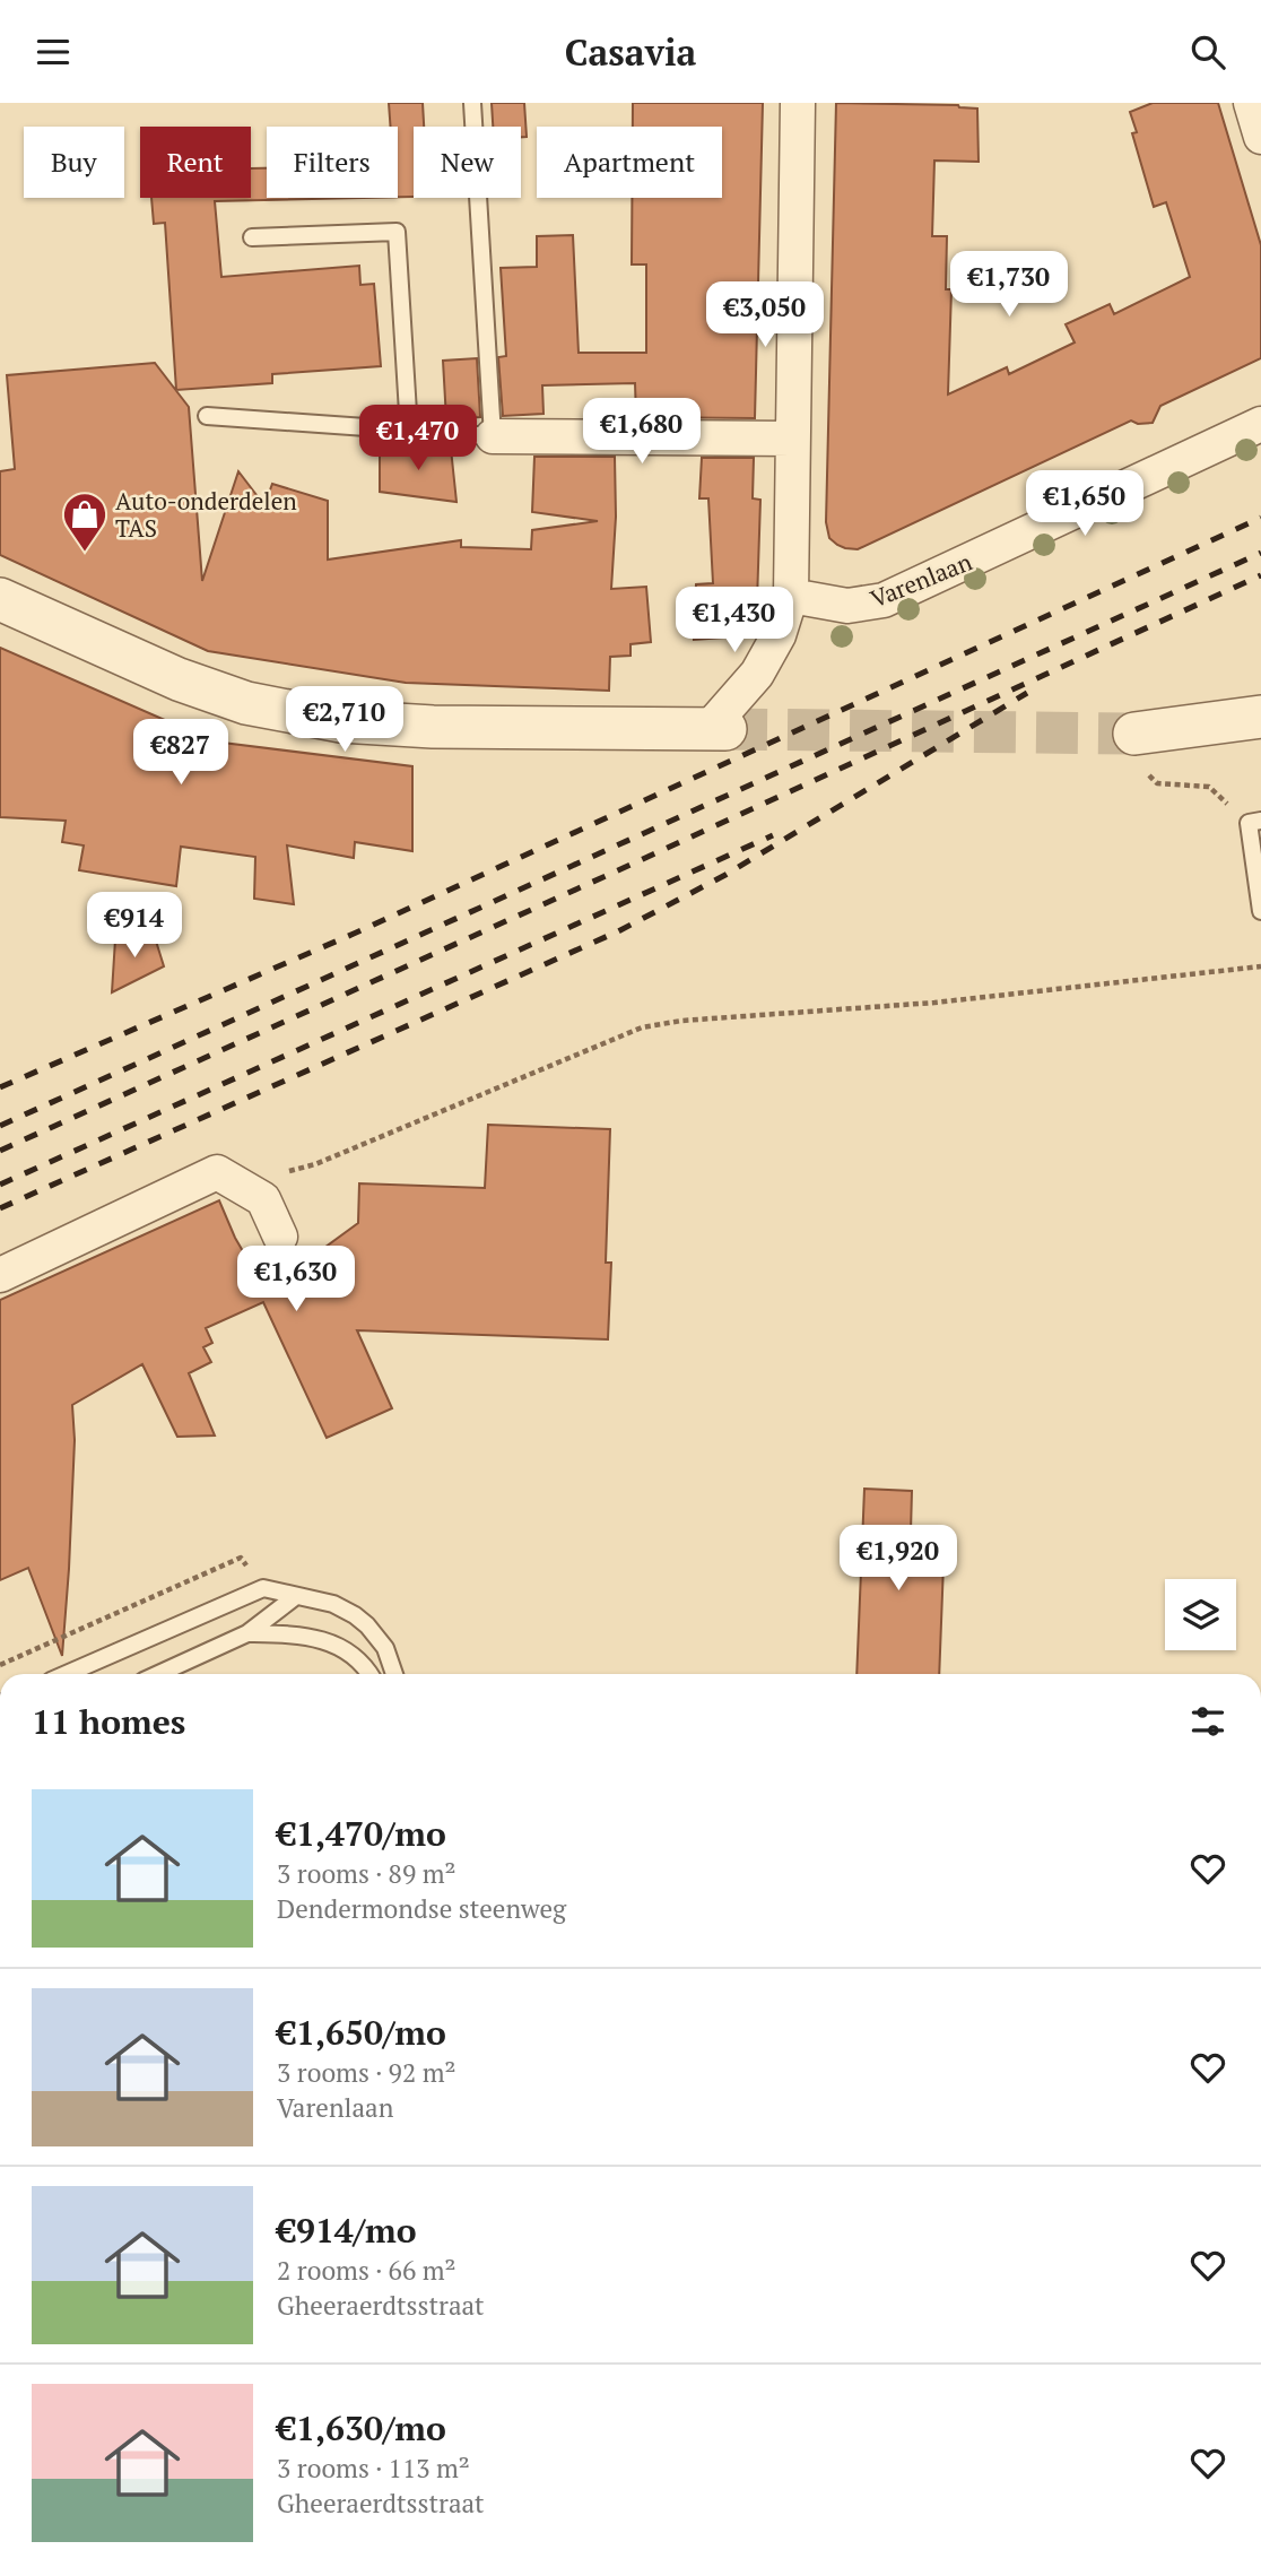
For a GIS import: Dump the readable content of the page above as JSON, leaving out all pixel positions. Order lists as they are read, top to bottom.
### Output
{
  "streets": {
    "street": ["Varenlaan"]
  },
  "places": {
    "shop": ["Auto-onderdelen TAS"]
  },
  "page": {
    "header": "Casavia",
    "chip": [
      "Buy",
      "Rent",
      "Filters",
      "New",
      "Apartment"
    ],
    "price": [
      "€1,730",
      "€3,050",
      "€1,680",
      "€1,470",
      "€1,650",
      "€1,430",
      "€2,710",
      "€827",
      "€914",
      "€1,630",
      "€1,920"
    ],
    "heading": "11 homes",
    "list": [
      {
        "name": "€1,470/mo",
        "note": "3 rooms · 89 m² · Dendermondse steenweg"
      },
      {
        "name": "€1,650/mo",
        "note": "3 rooms · 92 m² · Varenlaan"
      },
      {
        "name": "€914/mo",
        "note": "2 rooms · 66 m² · Gheeraerdtsstraat"
      },
      {
        "name": "€1,630/mo",
        "note": "3 rooms · 113 m² · Gheeraerdtsstraat"
      }
    ]
  }
}
